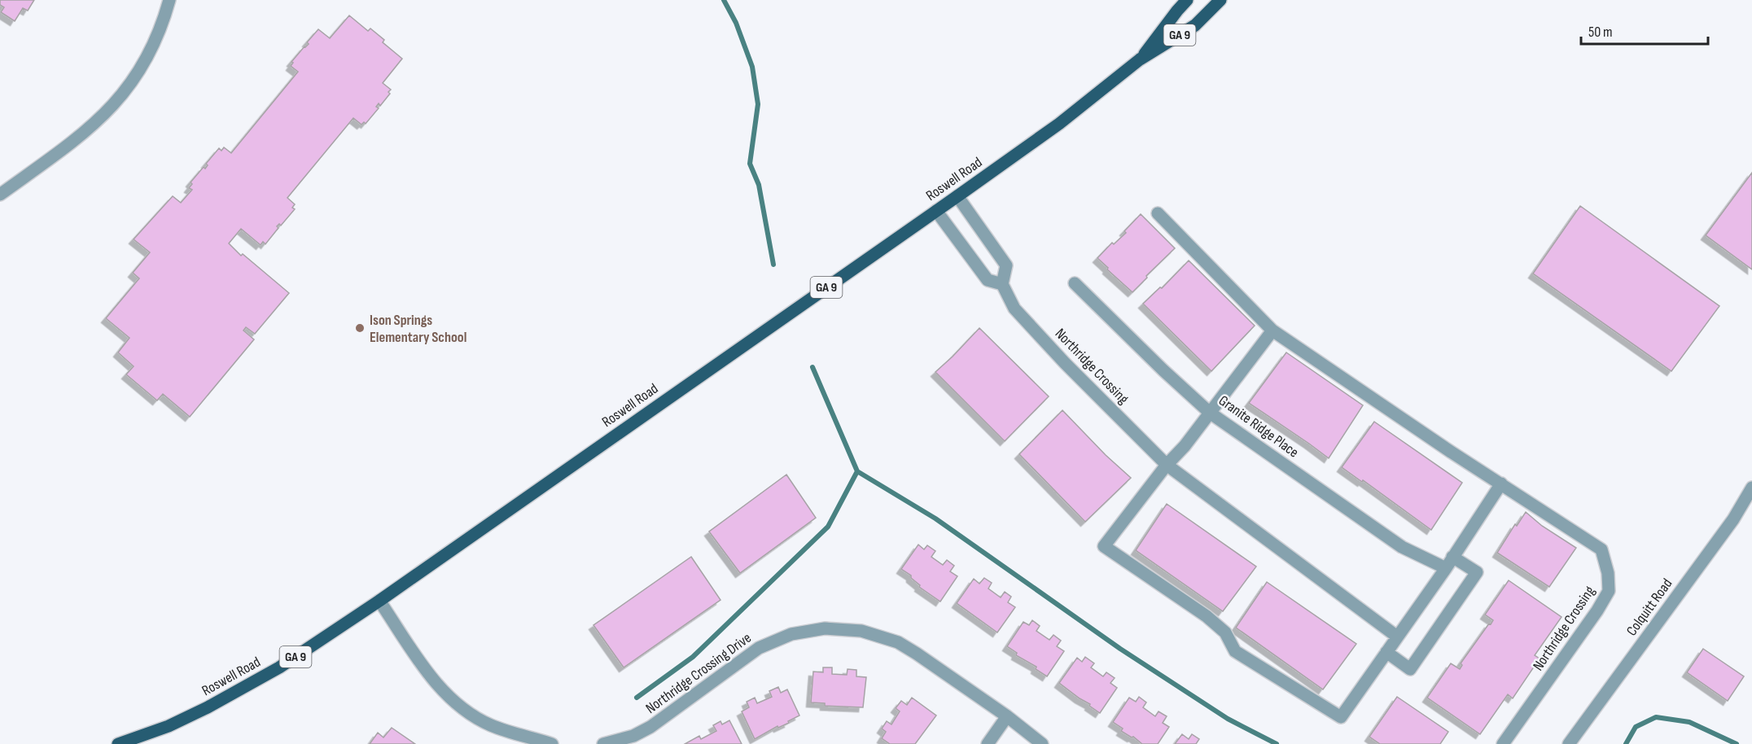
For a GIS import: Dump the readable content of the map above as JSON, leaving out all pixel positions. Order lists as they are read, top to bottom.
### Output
{
  "streets": {
    "main road": ["GA 9", "Roswell Road"],
    "street": [
      "Northridge Crossing",
      "Granite Ridge Place",
      "Colquitt Road",
      "Northridge Crossing Drive"
    ]
  },
  "crossings": [
    ["Roswell Road", "Northridge Crossing"]
  ],
  "places": ["Ison Springs Elementary School"],
  "scale_bar": "50 m"
}
